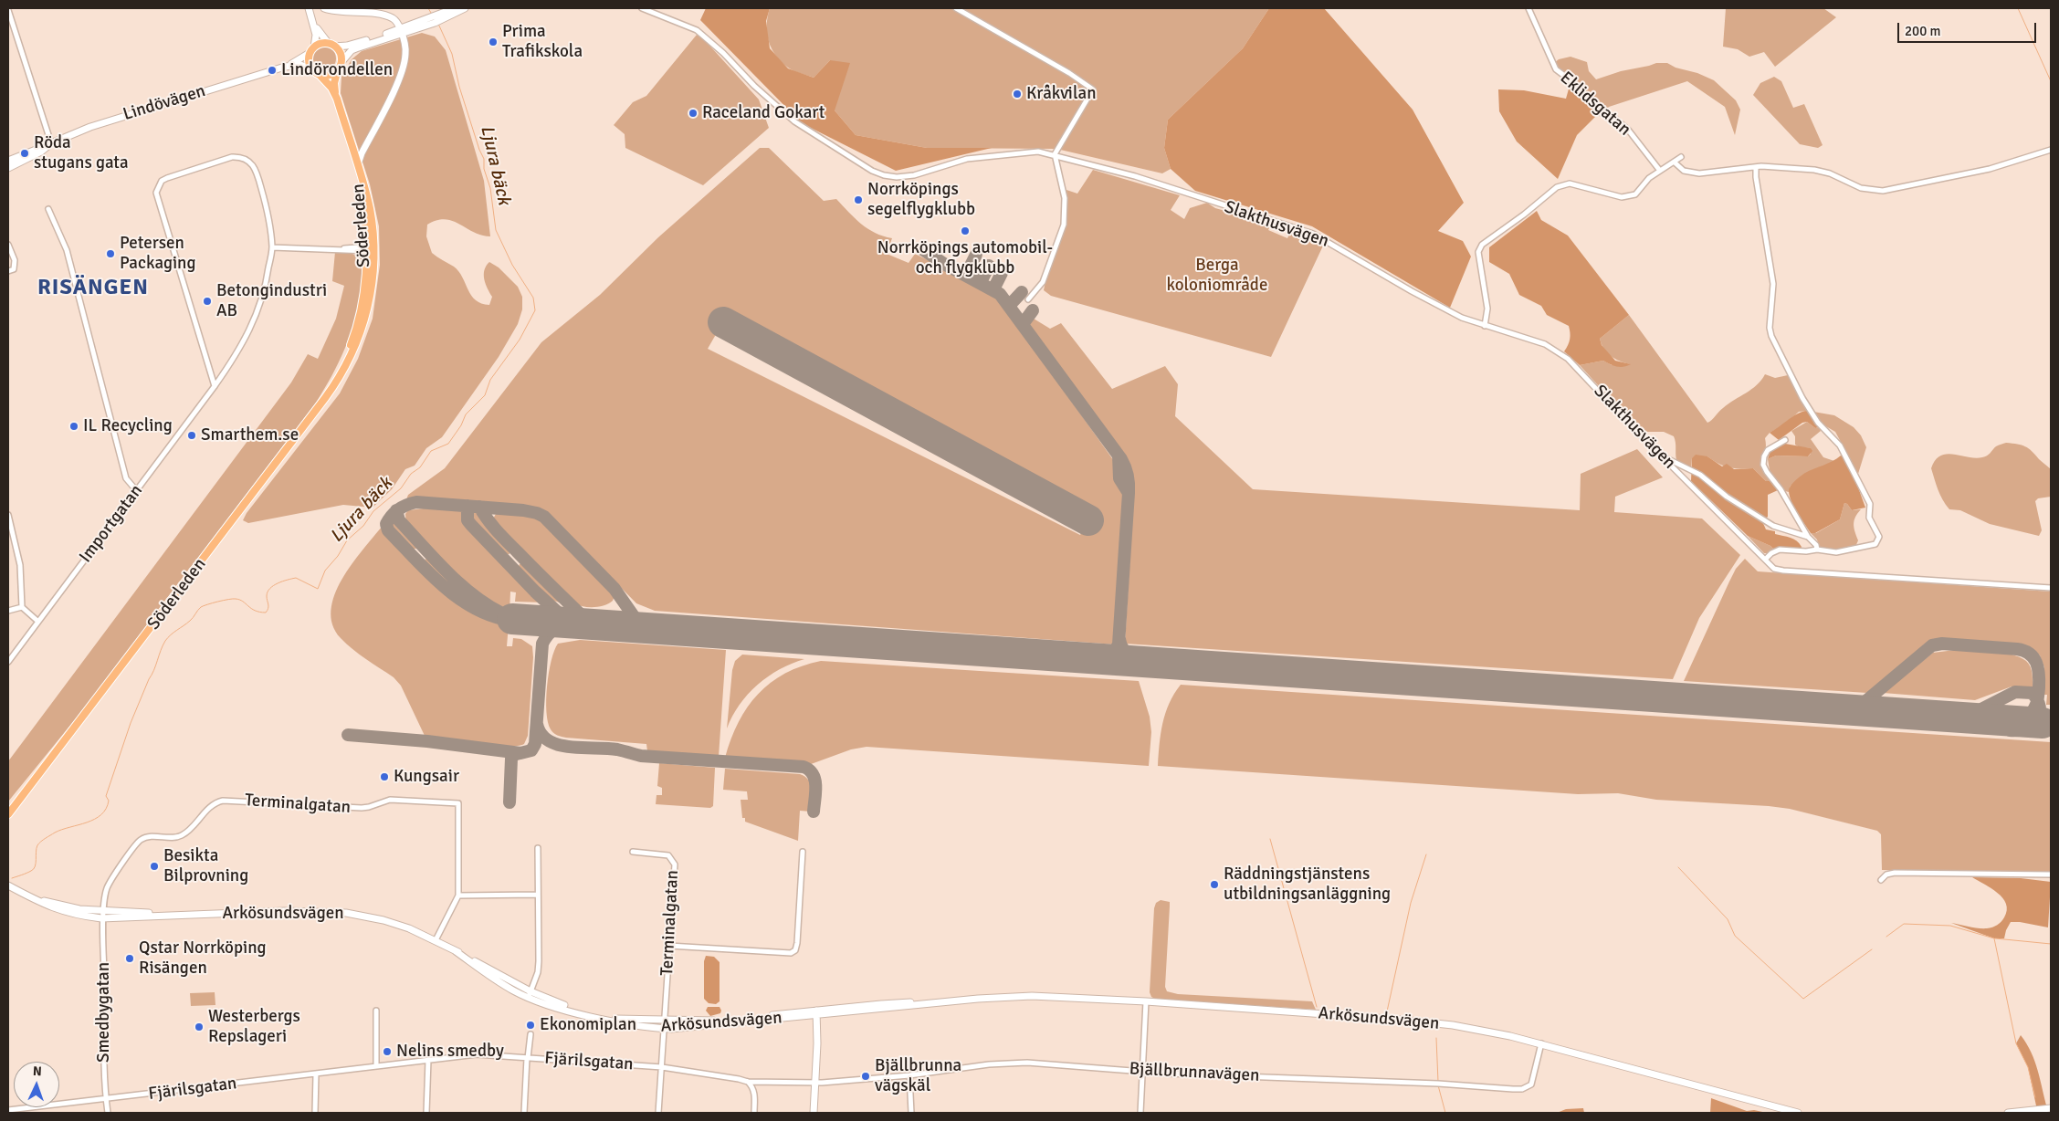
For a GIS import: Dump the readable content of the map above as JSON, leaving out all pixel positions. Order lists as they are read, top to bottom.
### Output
{
  "streets": {
    "main road": ["Lindövägen", "Söderleden", "Arkösundsvägen"],
    "street": [
      "Eklidsgatan",
      "Slakthusvägen",
      "Importgatan",
      "Terminalgatan",
      "Smedbygatan",
      "Fjärilsgatan",
      "Bjällbrunnavägen"
    ]
  },
  "crossings": [
    ["Lindövägen", "Söderleden"],
    ["Terminalgatan", "Arkösundsvägen"],
    ["Terminalgatan", "Smedbygatan"],
    ["Terminalgatan", "Fjärilsgatan"],
    ["Arkösundsvägen", "Smedbygatan"],
    ["Arkösundsvägen", "Bjällbrunnavägen"],
    ["Smedbygatan", "Fjärilsgatan"],
    ["Fjärilsgatan", "Bjällbrunnavägen"]
  ],
  "districts": ["RISÄNGEN"],
  "water": ["Ljura bäck"],
  "parks": ["Berga koloniområde"],
  "places": [
    "Prima Trafikskola",
    "Lindörondellen",
    "Kråkvilan",
    "Raceland Gokart",
    "Röda stugans gata",
    "Norrköpings segelflygklubb",
    "Norrköpings automobil- och flygklubb",
    "Petersen Packaging",
    "Betongindustri AB",
    "IL Recycling",
    "Smarthem.se",
    "Kungsair",
    "Besikta Bilprovning",
    "Räddningstjänstens utbildningsanläggning",
    "Qstar Norrköping Risängen",
    "Ekonomiplan",
    "Westerbergs Repslageri",
    "Nelins smedby",
    "Bjällbrunna vägskäl"
  ],
  "scale_bar": "200 m",
  "north": "top"
}
